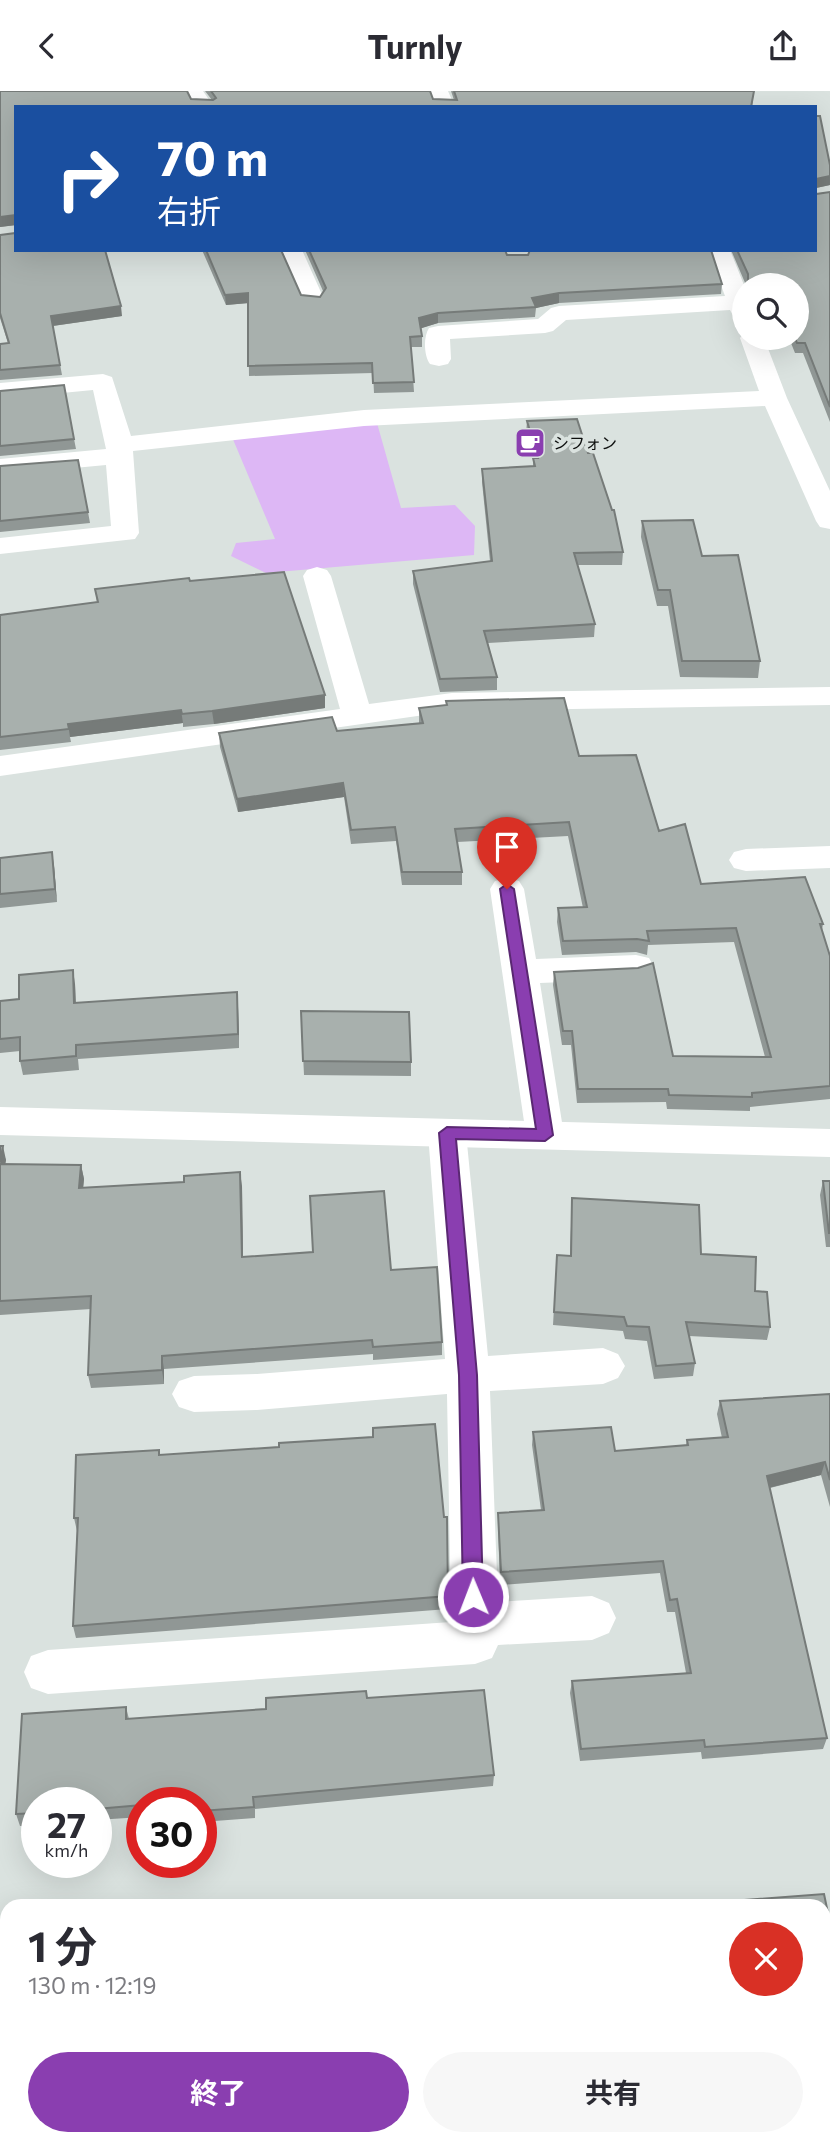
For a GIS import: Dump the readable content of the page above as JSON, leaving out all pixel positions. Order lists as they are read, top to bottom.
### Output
{
  "places": {
    "cafe": ["シフォン"]
  },
  "page": {
    "header": "Turnly",
    "turn": ["70 m", "右折"],
    "speed": "27 km/h",
    "limit": "30",
    "heading": ["1 分", "130 m · 12:19"],
    "buttons": ["終了", "共有"]
  }
}
